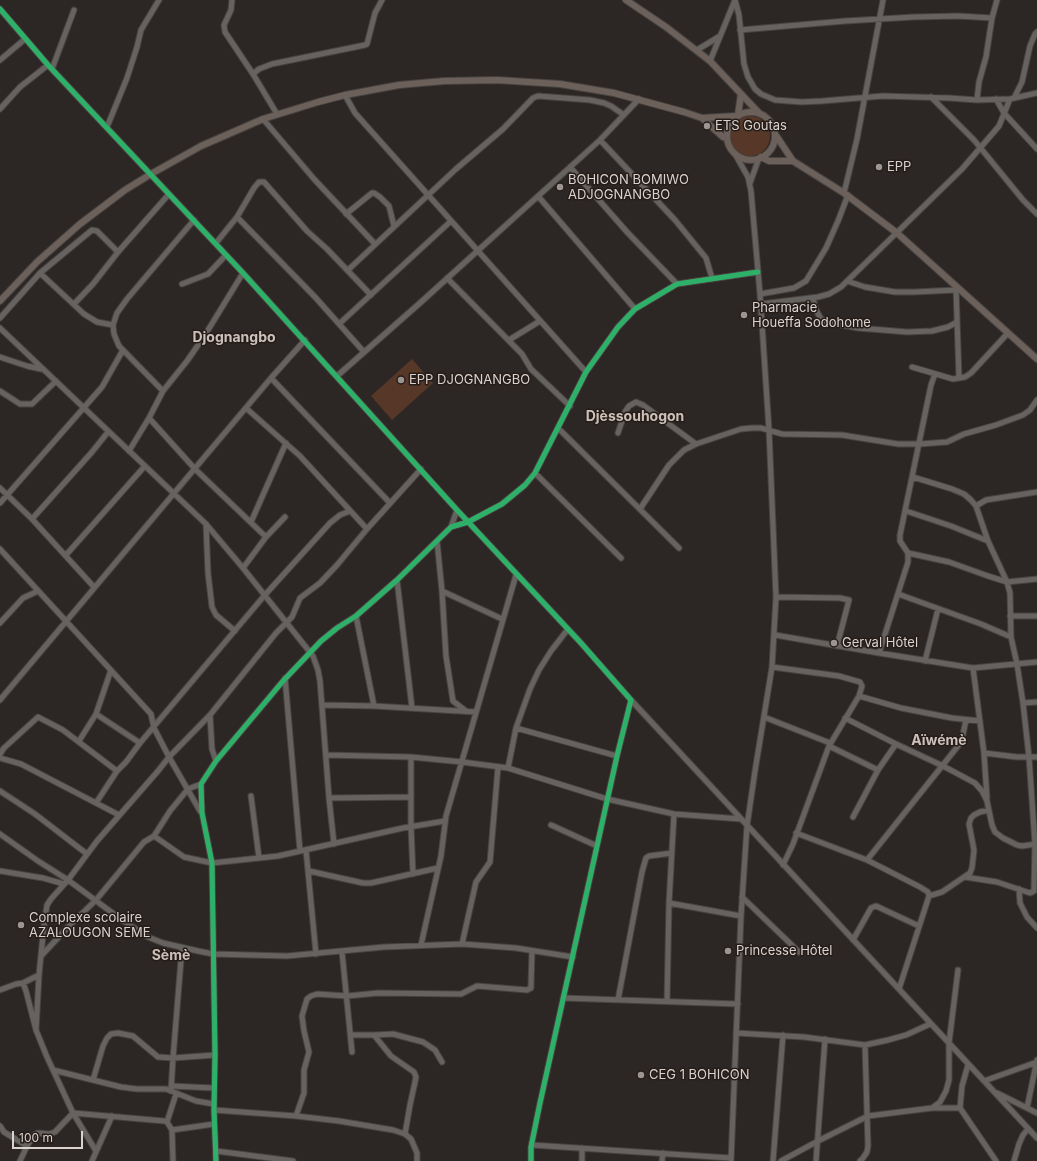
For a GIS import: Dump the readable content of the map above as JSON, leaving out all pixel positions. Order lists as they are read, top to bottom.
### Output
{
  "districts": [
    "Djognangbo",
    "Djèssouhogon",
    "Aïwémè",
    "Sèmè"
  ],
  "places": [
    "ETS Goutas",
    "EPP",
    "BOHICON BOMIWO ADJOGNANGBO",
    "Pharmacie Houeffa Sodohome",
    "EPP DJOGNANGBO",
    "Gerval Hôtel",
    "Complexe scolaire AZALOUGON SEME",
    "Princesse Hôtel",
    "CEG 1 BOHICON"
  ],
  "scale_bar": "100 m"
}
